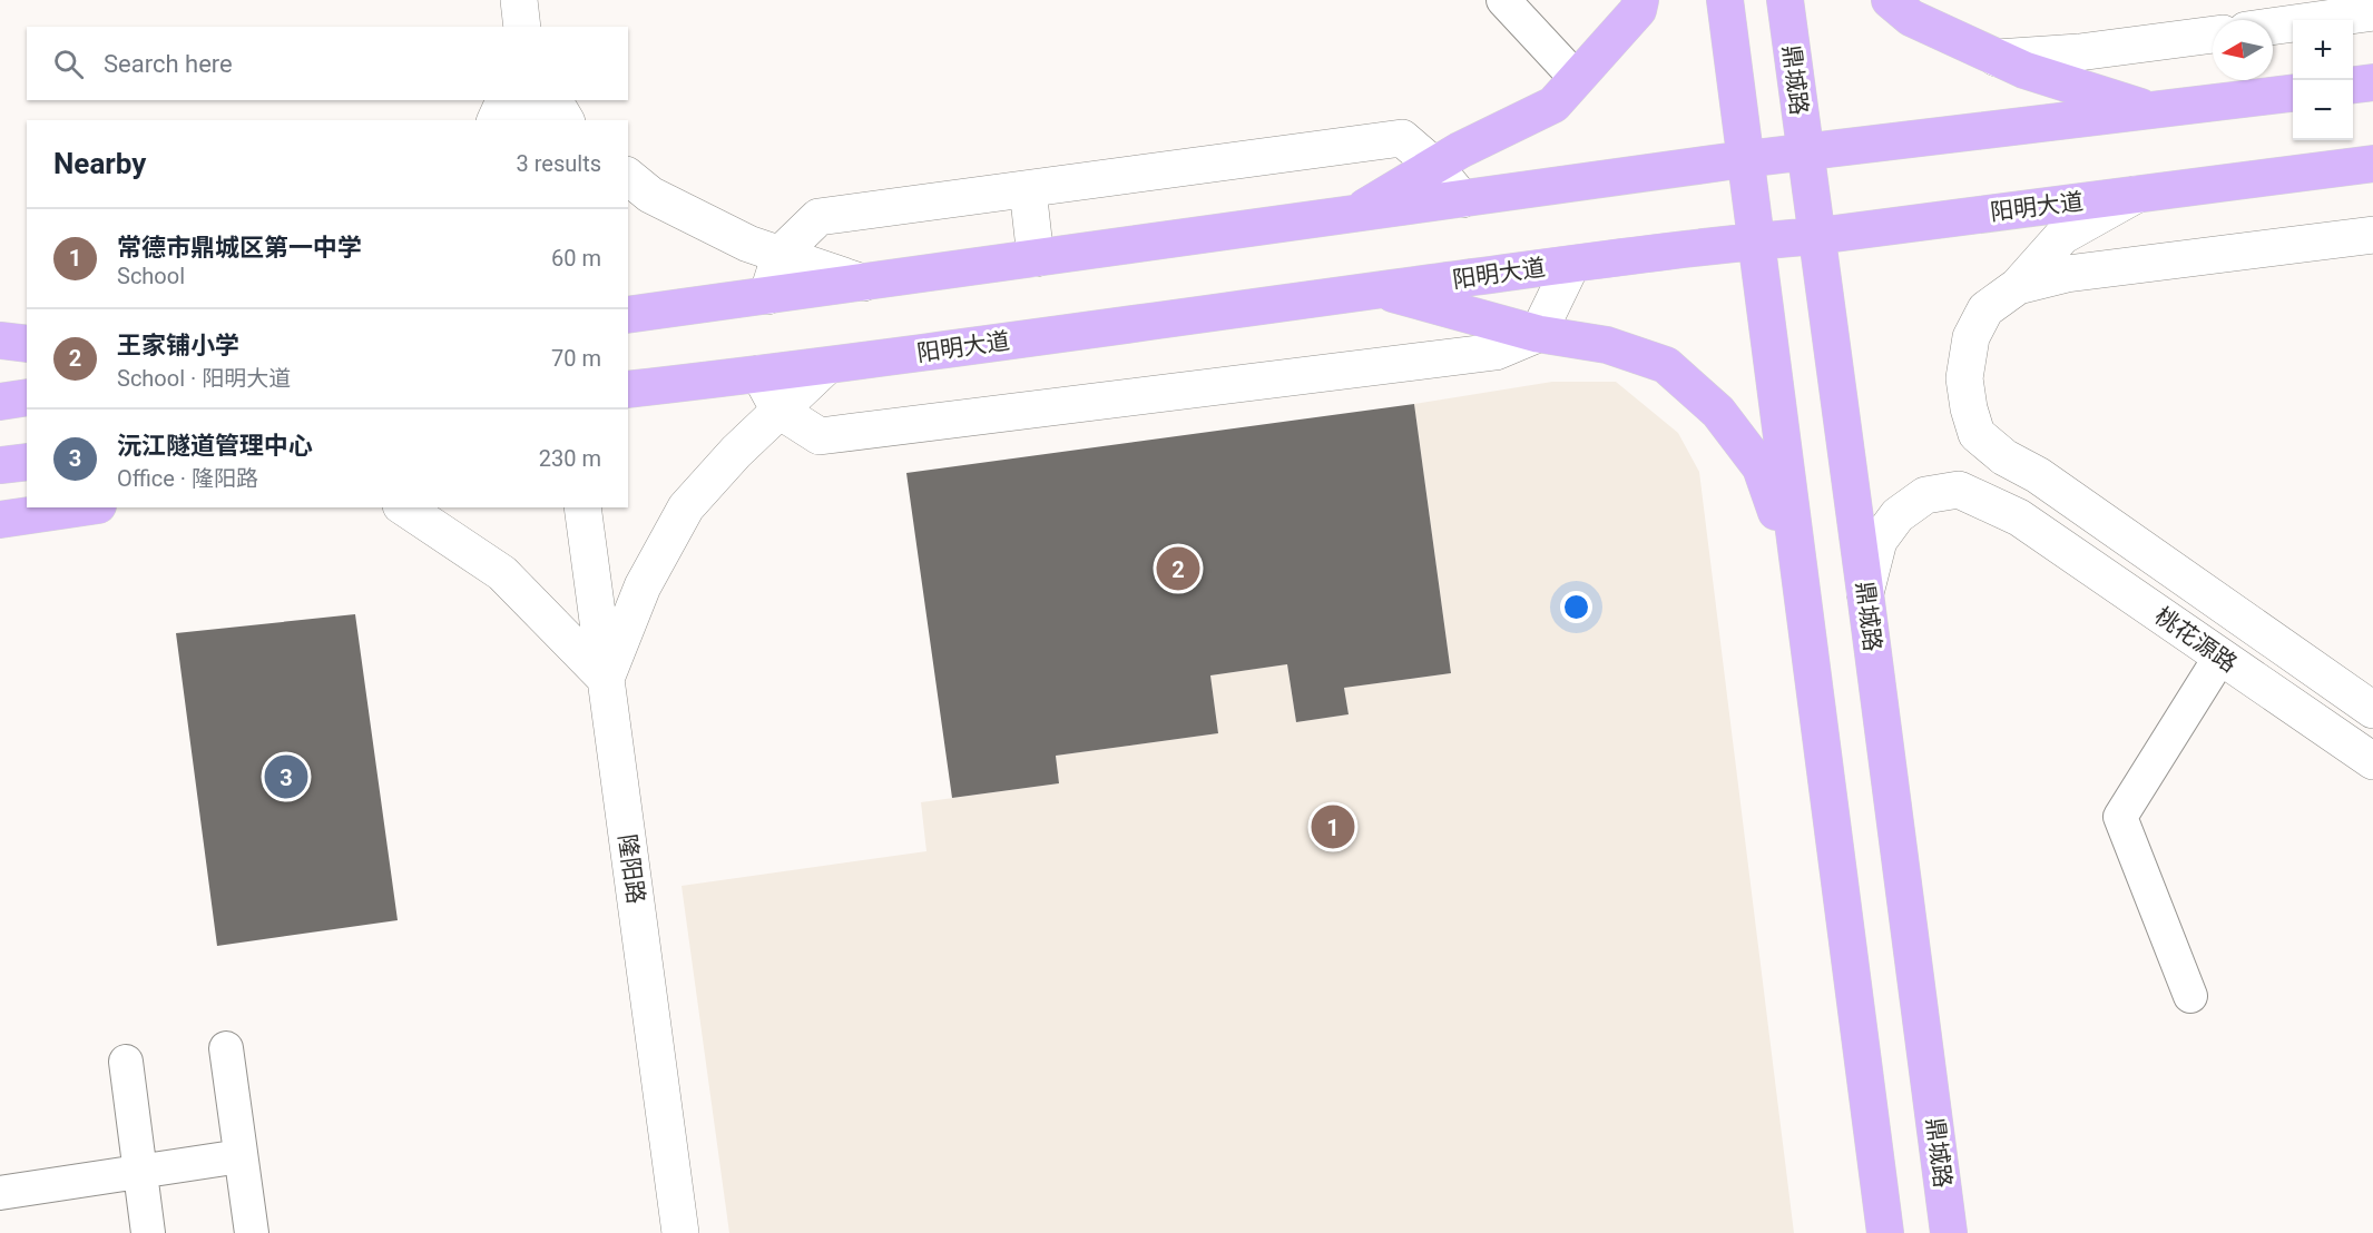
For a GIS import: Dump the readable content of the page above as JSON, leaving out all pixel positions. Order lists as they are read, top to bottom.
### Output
{
  "streets": {
    "main road": ["鼎城路", "阳明大道"],
    "street": ["桃花源路", "隆阳路"]
  },
  "crossings": [
    ["鼎城路", "阳明大道"],
    ["鼎城路", "桃花源路"]
  ],
  "north": "left",
  "page": {
    "map_buttons": ["+", "−"],
    "search": "Search here",
    "heading": ["Nearby", "3 results"],
    "list": [
      {
        "mark": "1",
        "name": "常德市鼎城区第一中学",
        "note": "School",
        "value": "60 m"
      },
      {
        "mark": "2",
        "name": "王家铺小学",
        "note": "School · 阳明大道",
        "value": "70 m"
      },
      {
        "mark": "3",
        "name": "沅江隧道管理中心",
        "note": "Office · 隆阳路",
        "value": "230 m"
      }
    ],
    "pins": ["2", "3", "1"]
  }
}
